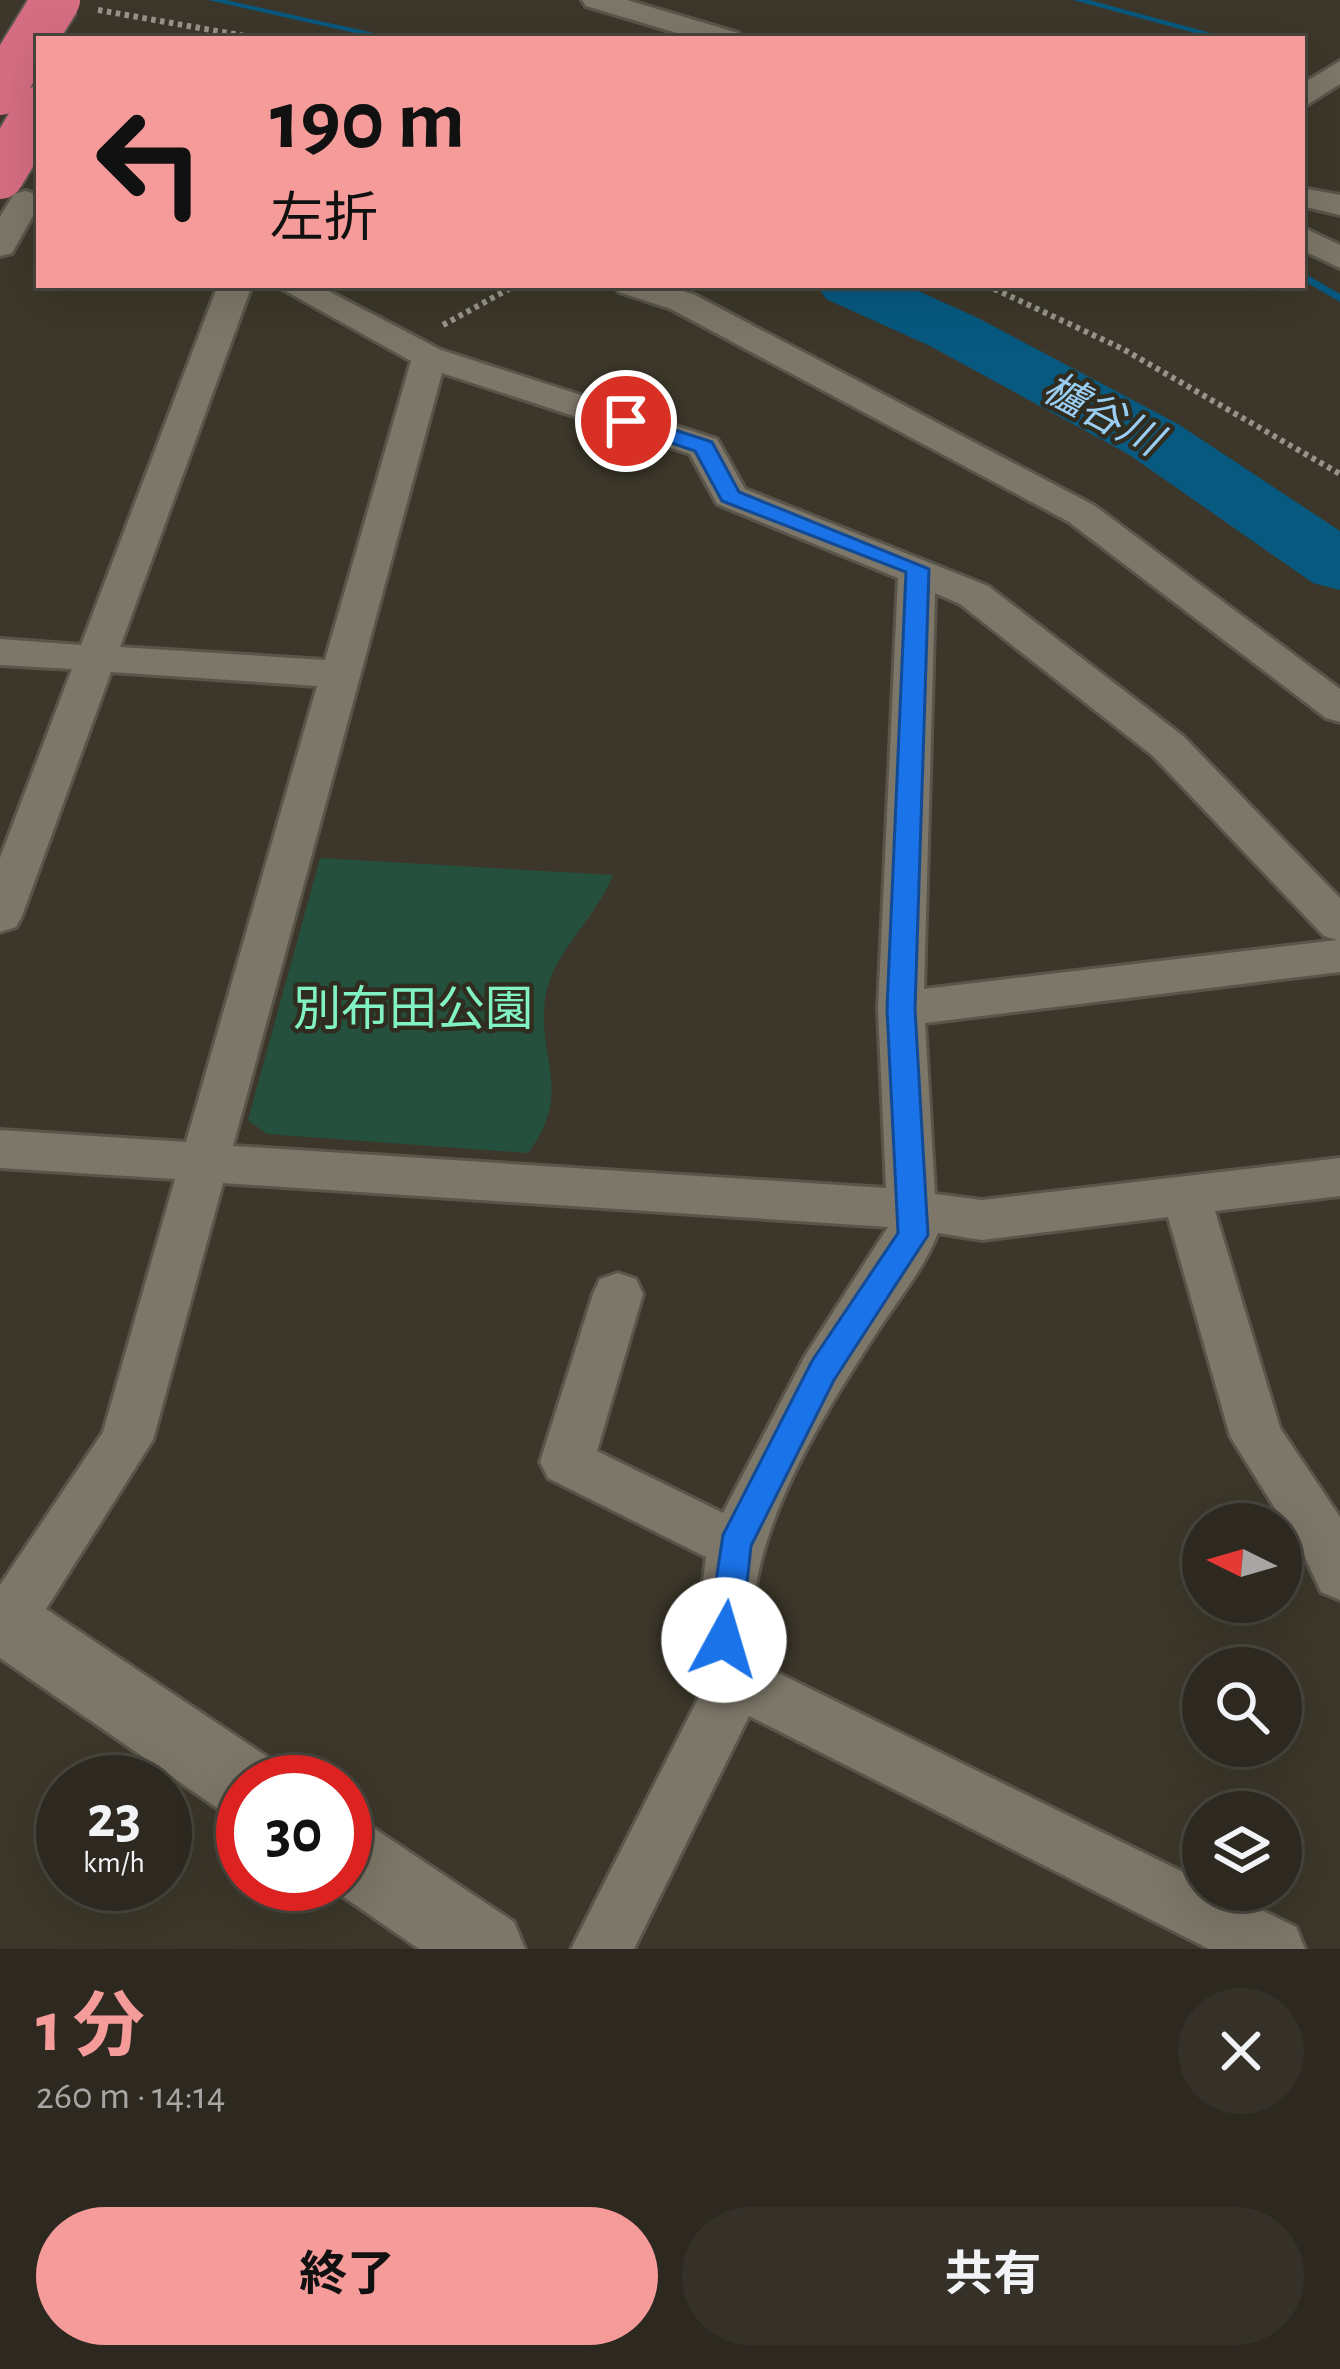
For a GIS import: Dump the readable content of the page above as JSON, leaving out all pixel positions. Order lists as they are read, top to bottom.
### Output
{
  "water": ["櫨谷川"],
  "parks": ["別布田公園"],
  "north": "left",
  "page": {
    "turn": ["190 m", "左折"],
    "speed": "23 km/h",
    "limit": "30",
    "heading": ["1 分", "260 m · 14:14"],
    "buttons": ["終了", "共有"]
  }
}
